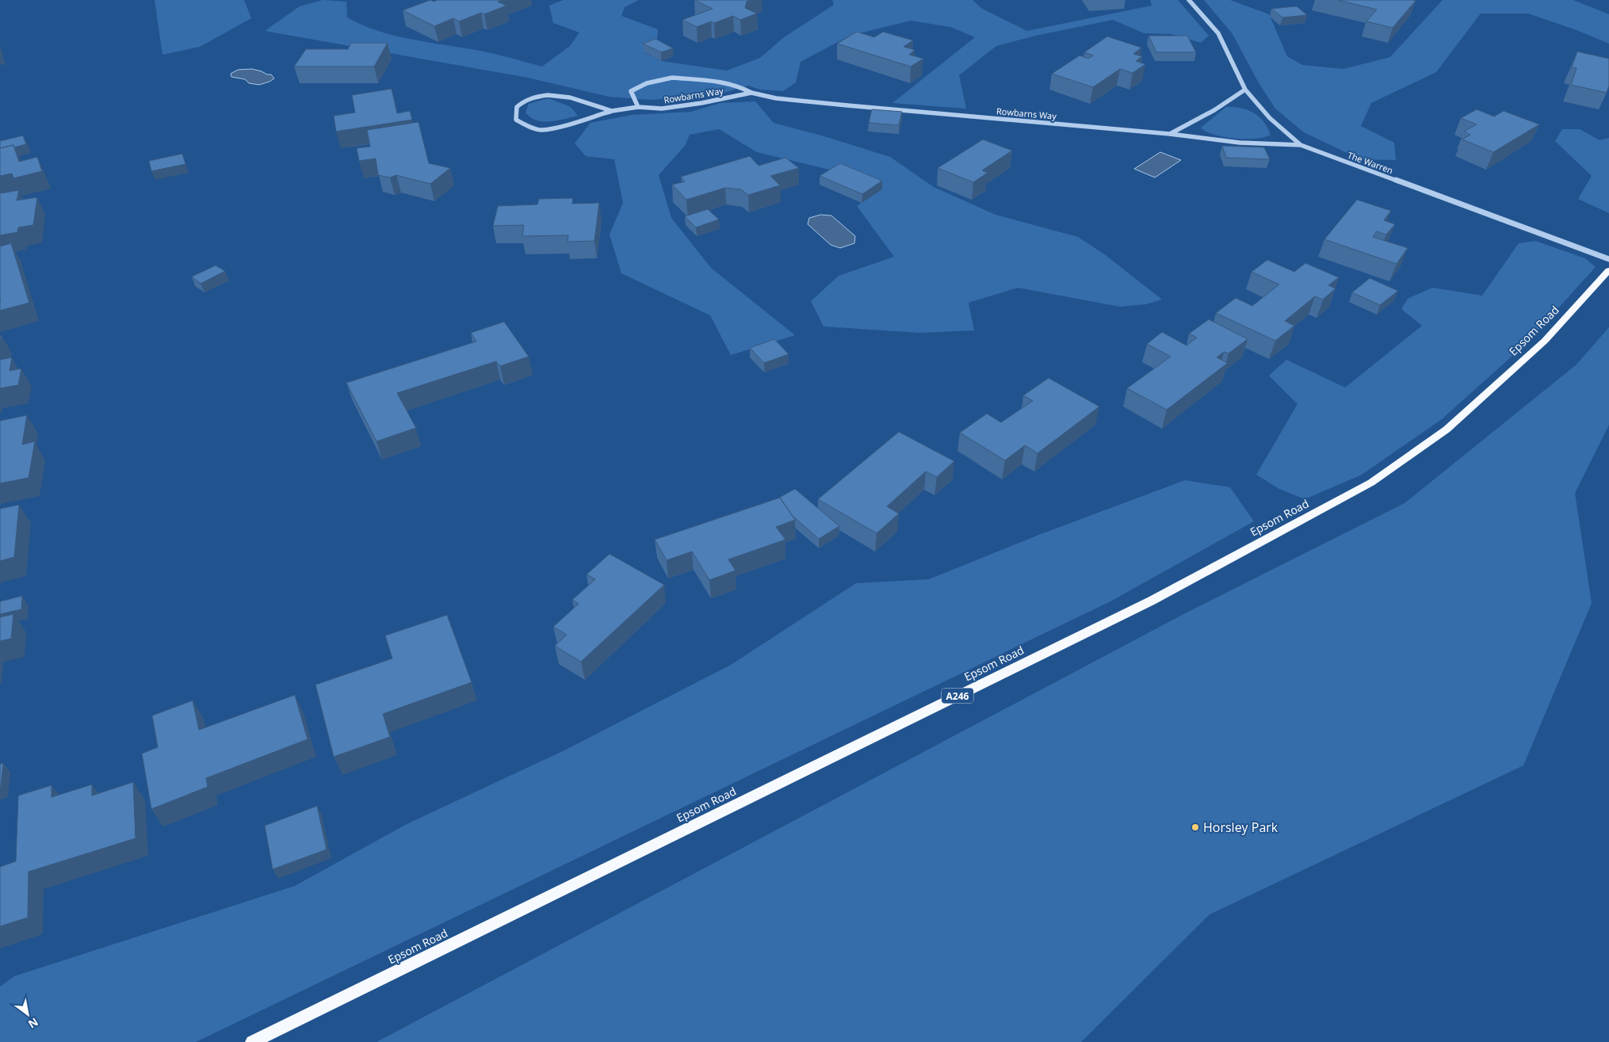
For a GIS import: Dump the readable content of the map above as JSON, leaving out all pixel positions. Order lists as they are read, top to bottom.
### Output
{
  "streets": {
    "main road": ["Epsom Road", "A246"],
    "street": ["Rowbarns Way", "The Warren"]
  },
  "crossings": [
    ["Rowbarns Way", "The Warren"]
  ],
  "places": ["Horsley Park"],
  "north": "bottom right"
}
